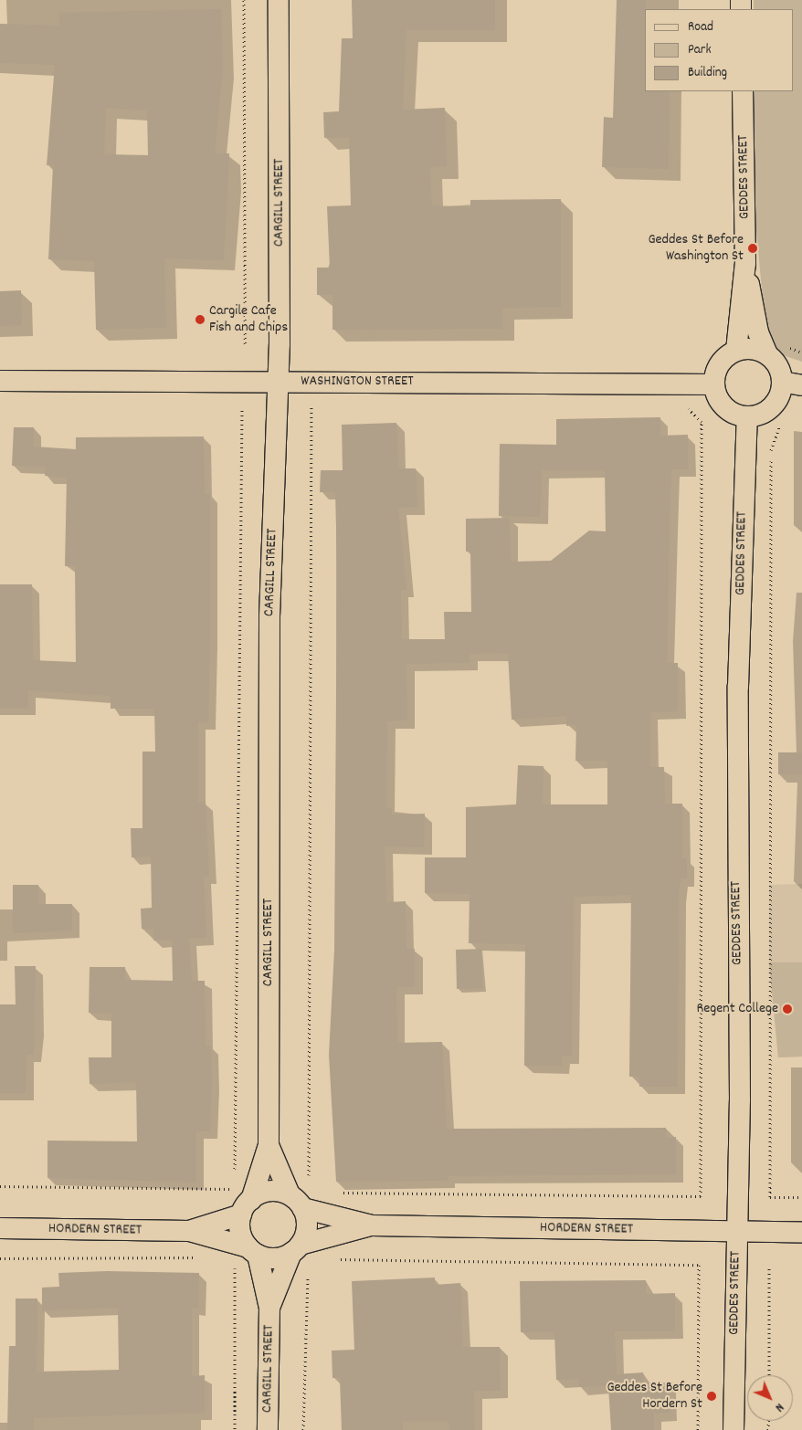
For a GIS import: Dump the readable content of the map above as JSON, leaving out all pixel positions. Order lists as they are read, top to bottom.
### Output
{
  "streets": {
    "street": [
      "GEDDES STREET",
      "CARGILL STREET",
      "WASHINGTON STREET",
      "HORDERN STREET"
    ]
  },
  "crossings": [
    ["GEDDES STREET", "WASHINGTON STREET"],
    ["GEDDES STREET", "HORDERN STREET"],
    ["CARGILL STREET", "WASHINGTON STREET"],
    ["CARGILL STREET", "HORDERN STREET"]
  ],
  "places": [
    "Geddes St Before Washington St",
    "Cargile Cafe Fish and Chips",
    "Regent College",
    "Geddes St Before Hordern St"
  ],
  "legend": ["Road", "Park", "Building"],
  "north": "bottom right"
}
